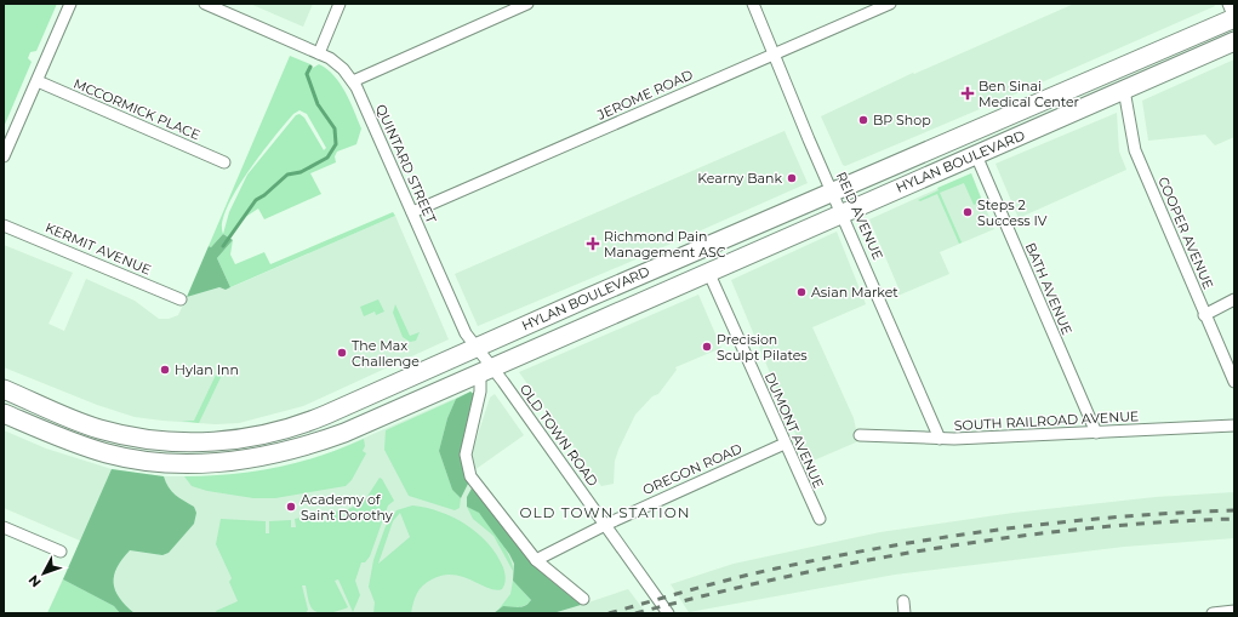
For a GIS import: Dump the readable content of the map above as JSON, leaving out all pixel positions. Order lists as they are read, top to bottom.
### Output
{
  "streets": {
    "main road": ["HYLAN BOULEVARD"],
    "street": [
      "JEROME ROAD",
      "MCCORMICK PLACE",
      "QUINTARD STREET",
      "REID AVENUE",
      "COOPER AVENUE",
      "KERMIT AVENUE",
      "BATH AVENUE",
      "SOUTH RAILROAD AVENUE",
      "DUMONT AVENUE",
      "OLD TOWN ROAD",
      "OREGON ROAD"
    ]
  },
  "crossings": [
    ["JEROME ROAD", "QUINTARD STREET"],
    ["JEROME ROAD", "REID AVENUE"],
    ["HYLAN BOULEVARD", "QUINTARD STREET"],
    ["HYLAN BOULEVARD", "REID AVENUE"],
    ["HYLAN BOULEVARD", "COOPER AVENUE"],
    ["HYLAN BOULEVARD", "BATH AVENUE"],
    ["HYLAN BOULEVARD", "DUMONT AVENUE"],
    ["HYLAN BOULEVARD", "OLD TOWN ROAD"],
    ["QUINTARD STREET", "OLD TOWN ROAD"],
    ["REID AVENUE", "SOUTH RAILROAD AVENUE"],
    ["BATH AVENUE", "SOUTH RAILROAD AVENUE"],
    ["DUMONT AVENUE", "OREGON ROAD"],
    ["OLD TOWN ROAD", "OREGON ROAD"]
  ],
  "districts": ["OLD TOWN STATION"],
  "places": {
    "health": ["Ben Sinai Medical Center", "Richmond Pain Management ASC"],
    "other": [
      "BP Shop",
      "Kearny Bank",
      "Steps 2 Success IV",
      "Asian Market",
      "Precision Sculpt Pilates",
      "The Max Challenge",
      "Hylan Inn",
      "Academy of Saint Dorothy"
    ]
  },
  "north": "bottom left"
}
